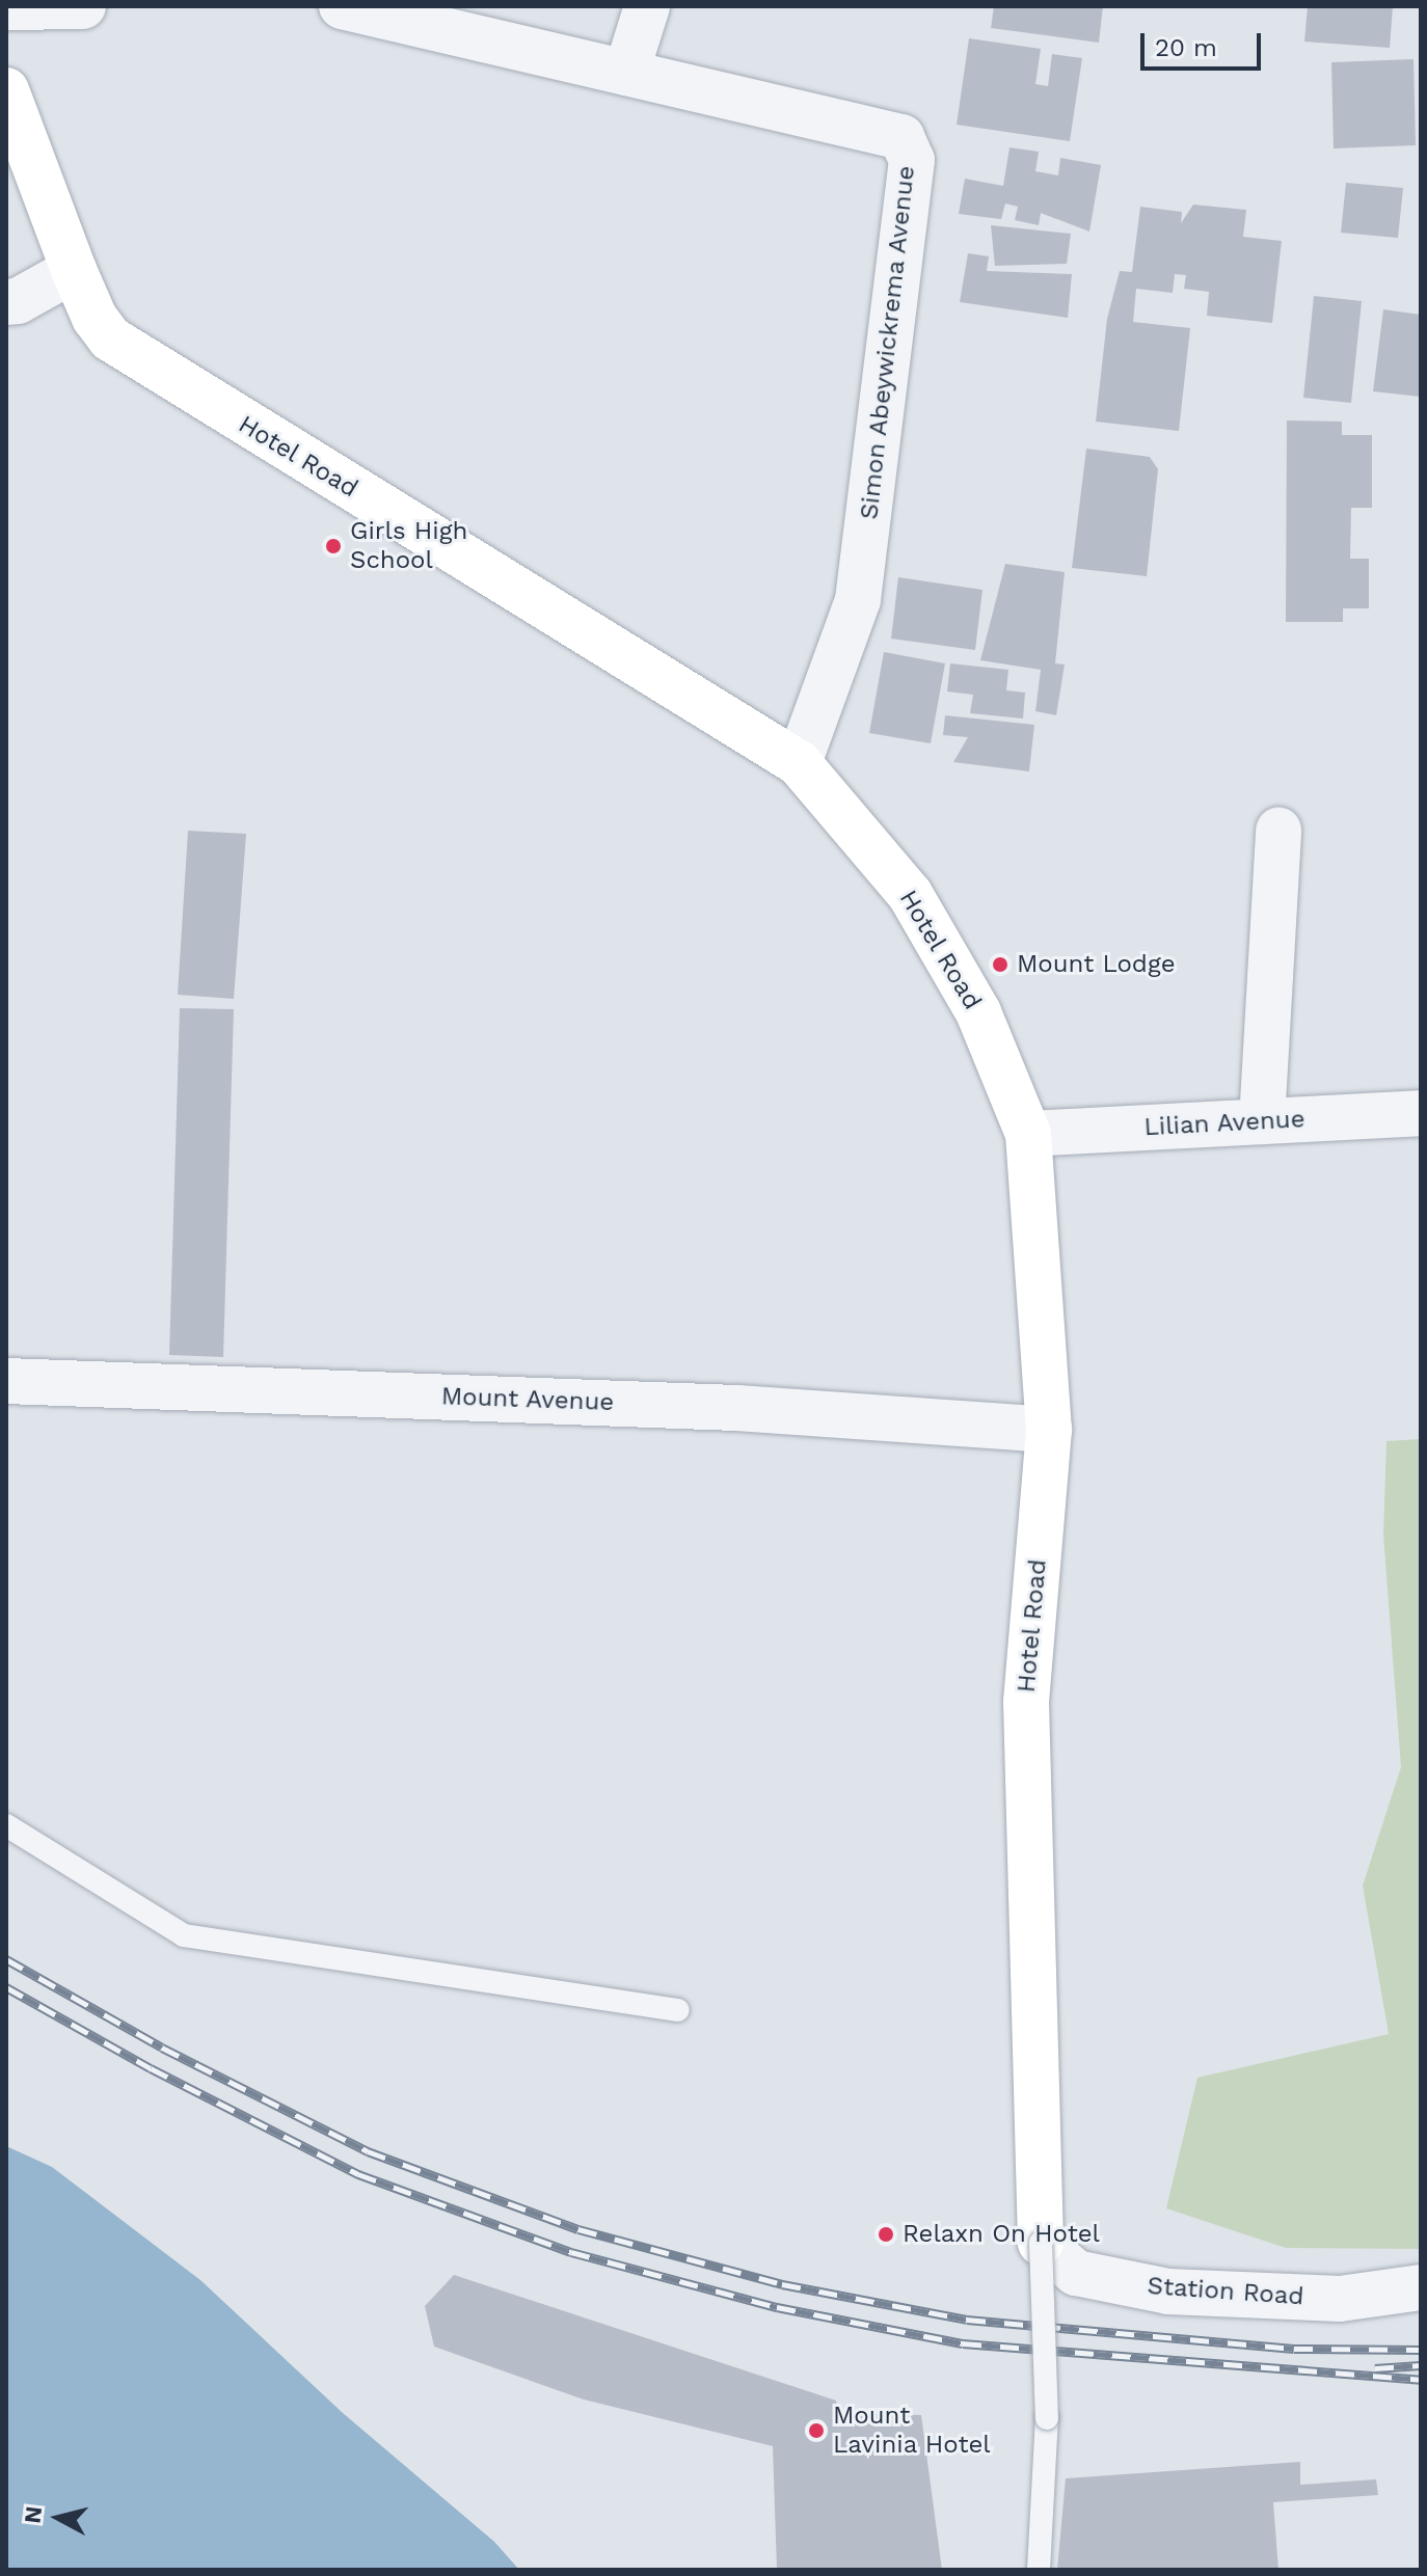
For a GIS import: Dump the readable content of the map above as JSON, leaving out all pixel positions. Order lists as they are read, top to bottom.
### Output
{
  "streets": {
    "street": [
      "Simon Abeywickrema Avenue",
      "Hotel Road",
      "Lilian Avenue",
      "Mount Avenue",
      "Station Road"
    ]
  },
  "crossings": [
    ["Simon Abeywickrema Avenue", "Hotel Road"],
    ["Hotel Road", "Lilian Avenue"],
    ["Hotel Road", "Mount Avenue"],
    ["Hotel Road", "Station Road"]
  ],
  "places": [
    "Girls High School",
    "Mount Lodge",
    "Relaxn On Hotel",
    "Mount Lavinia Hotel"
  ],
  "scale_bar": "20 m",
  "north": "left"
}
